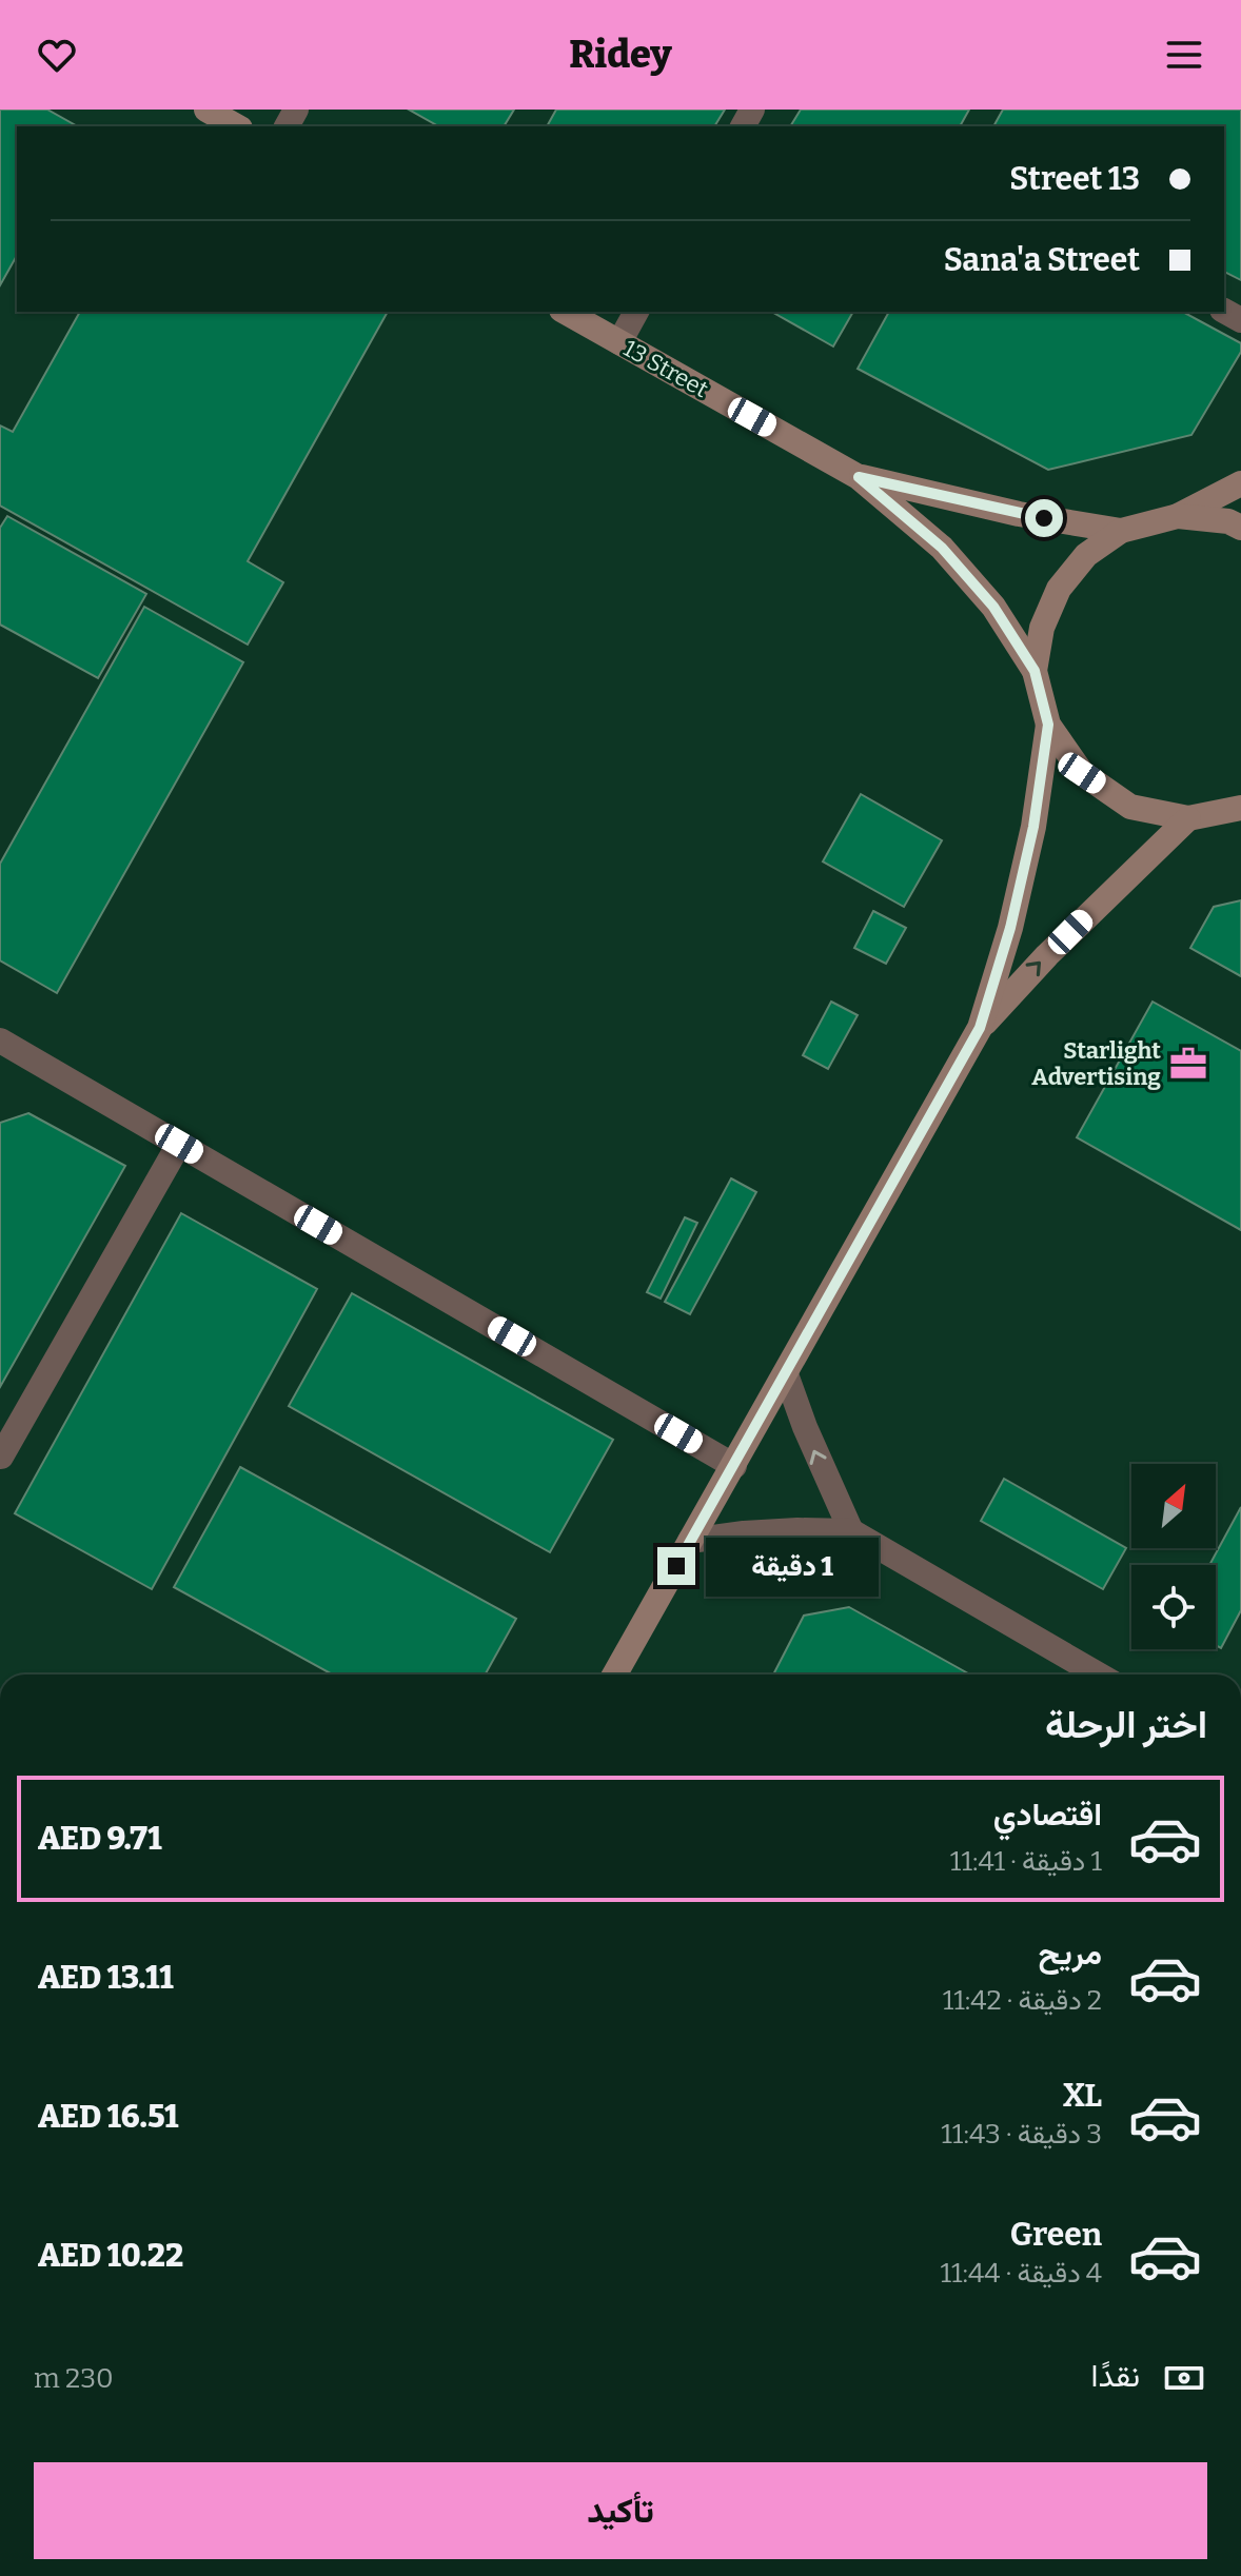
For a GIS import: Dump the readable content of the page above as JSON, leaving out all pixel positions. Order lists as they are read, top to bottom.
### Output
{
  "streets": {
    "street": ["13 Street"]
  },
  "places": {
    "office": ["Starlight Advertising"]
  },
  "north": "top right",
  "page": {
    "header": "Ridey",
    "banner": ["13 Street", "Sana'a Street"],
    "bubble": "1 دقيقة",
    "heading": "اختر الرحلة",
    "list": [
      {
        "name": "اقتصادي",
        "note": "1 دقيقة · 11:41",
        "value": "AED 9.71"
      },
      {
        "name": "مريح",
        "note": "2 دقيقة · 11:42",
        "value": "AED 13.11"
      },
      {
        "name": "XL",
        "note": "3 دقيقة · 11:43",
        "value": "AED 16.51"
      },
      {
        "name": "Green",
        "note": "4 دقيقة · 11:44",
        "value": "AED 10.22"
      }
    ],
    "pay": ["نقدًا", "230 m"],
    "buttons": "تأكيد"
  }
}
